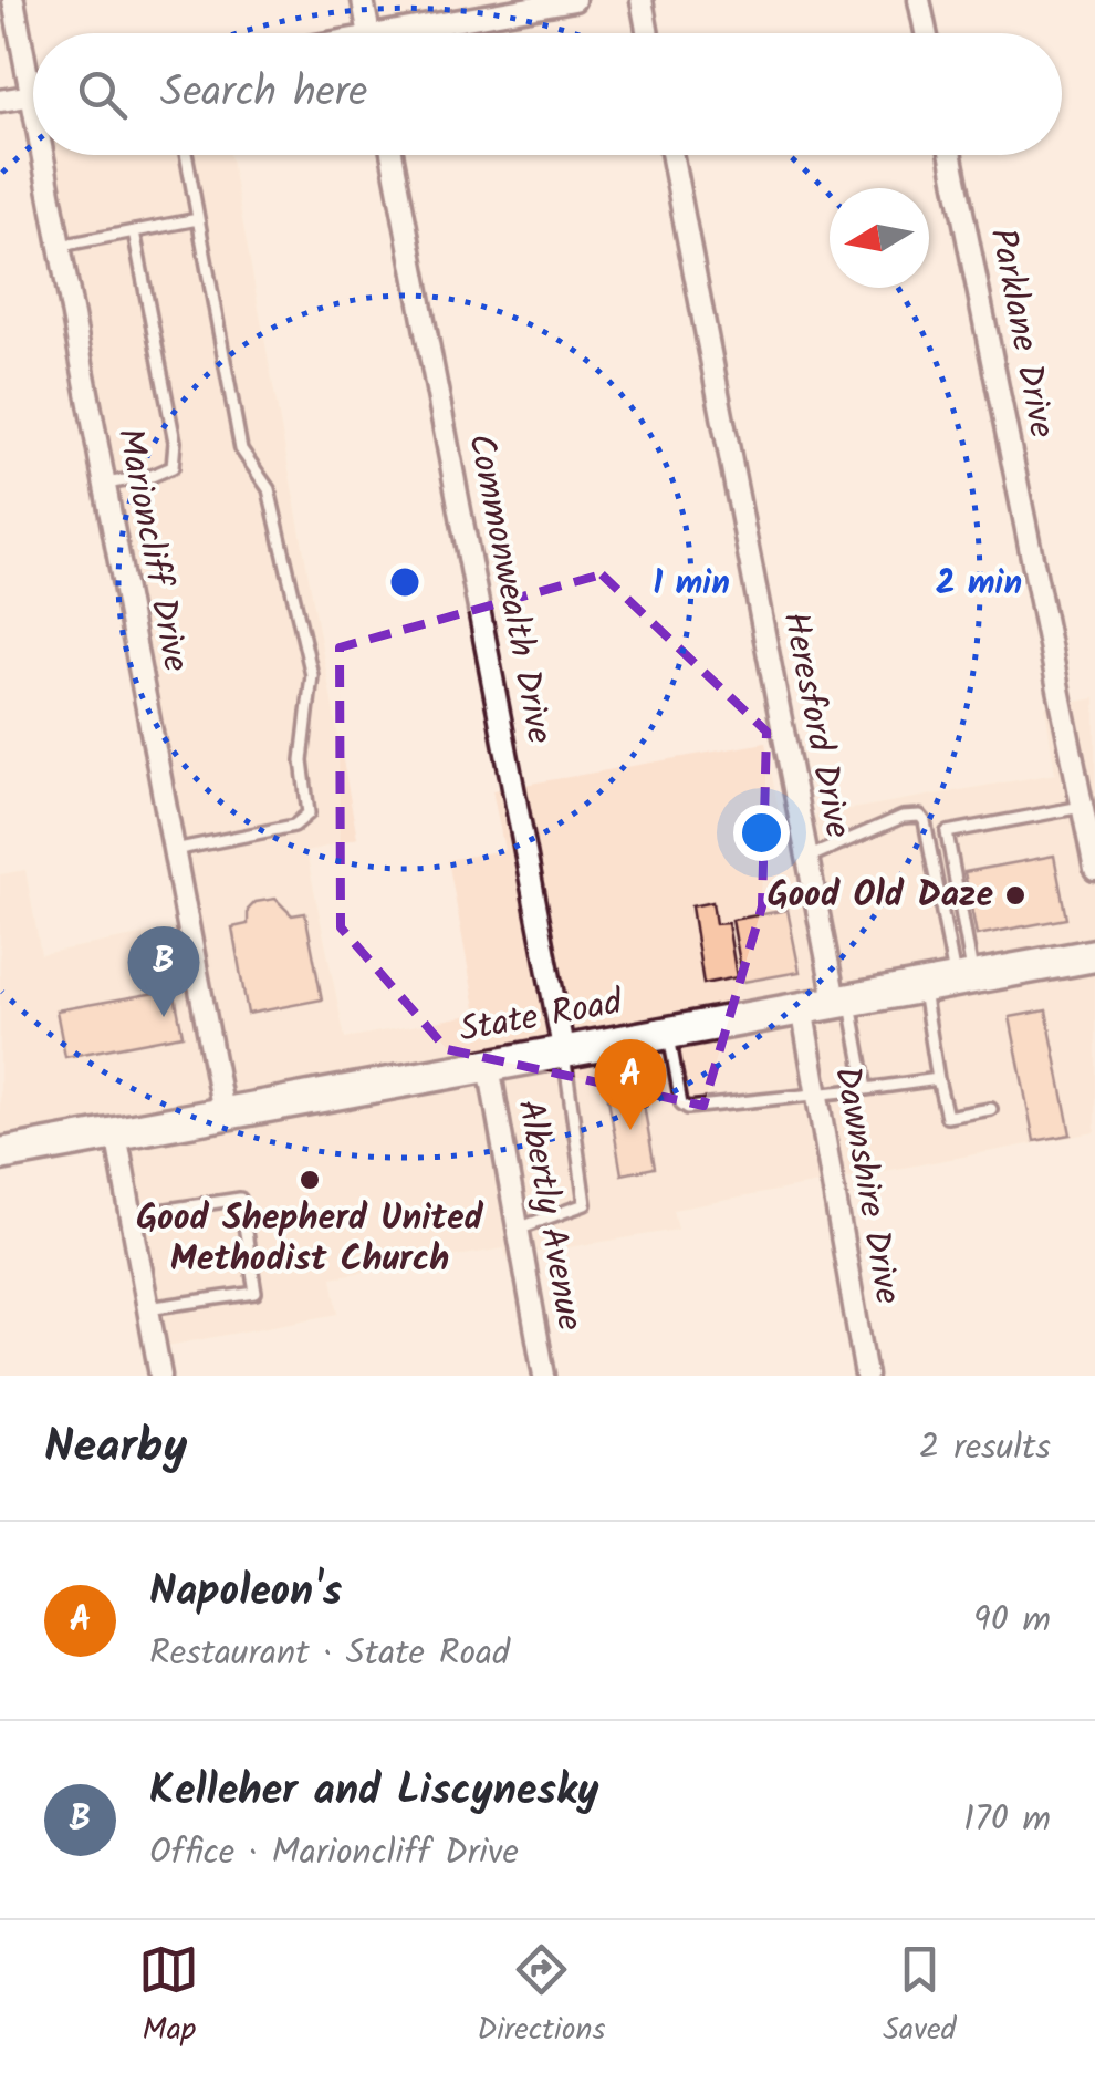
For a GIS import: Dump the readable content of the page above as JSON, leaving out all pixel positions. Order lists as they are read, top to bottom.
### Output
{
  "streets": {
    "main road": ["State Road"],
    "street": [
      "Parklane Drive",
      "Marioncliff Drive",
      "Commonwealth Drive",
      "Heresford Drive",
      "Dawnshire Drive",
      "Albertly Avenue"
    ]
  },
  "crossings": [
    ["Marioncliff Drive", "State Road"],
    ["Commonwealth Drive", "State Road"],
    ["Heresford Drive", "State Road"],
    ["State Road", "Dawnshire Drive"],
    ["State Road", "Albertly Avenue"]
  ],
  "places": ["Good Old Daze", "Good Shepherd United Methodist Church"],
  "north": "left",
  "page": {
    "search": "Search here",
    "pins": ["B", "A"],
    "heading": ["Nearby", "2 results"],
    "list": [
      {
        "mark": "A",
        "name": "Napoleon's",
        "note": "Restaurant · State Road",
        "value": "90 m"
      },
      {
        "mark": "B",
        "name": "Kelleher and Liscynesky",
        "note": "Office · Marioncliff Drive",
        "value": "170 m"
      }
    ],
    "nav": ["Map", "Directions", "Saved"]
  },
  "rings": ["1 min", "2 min"]
}
